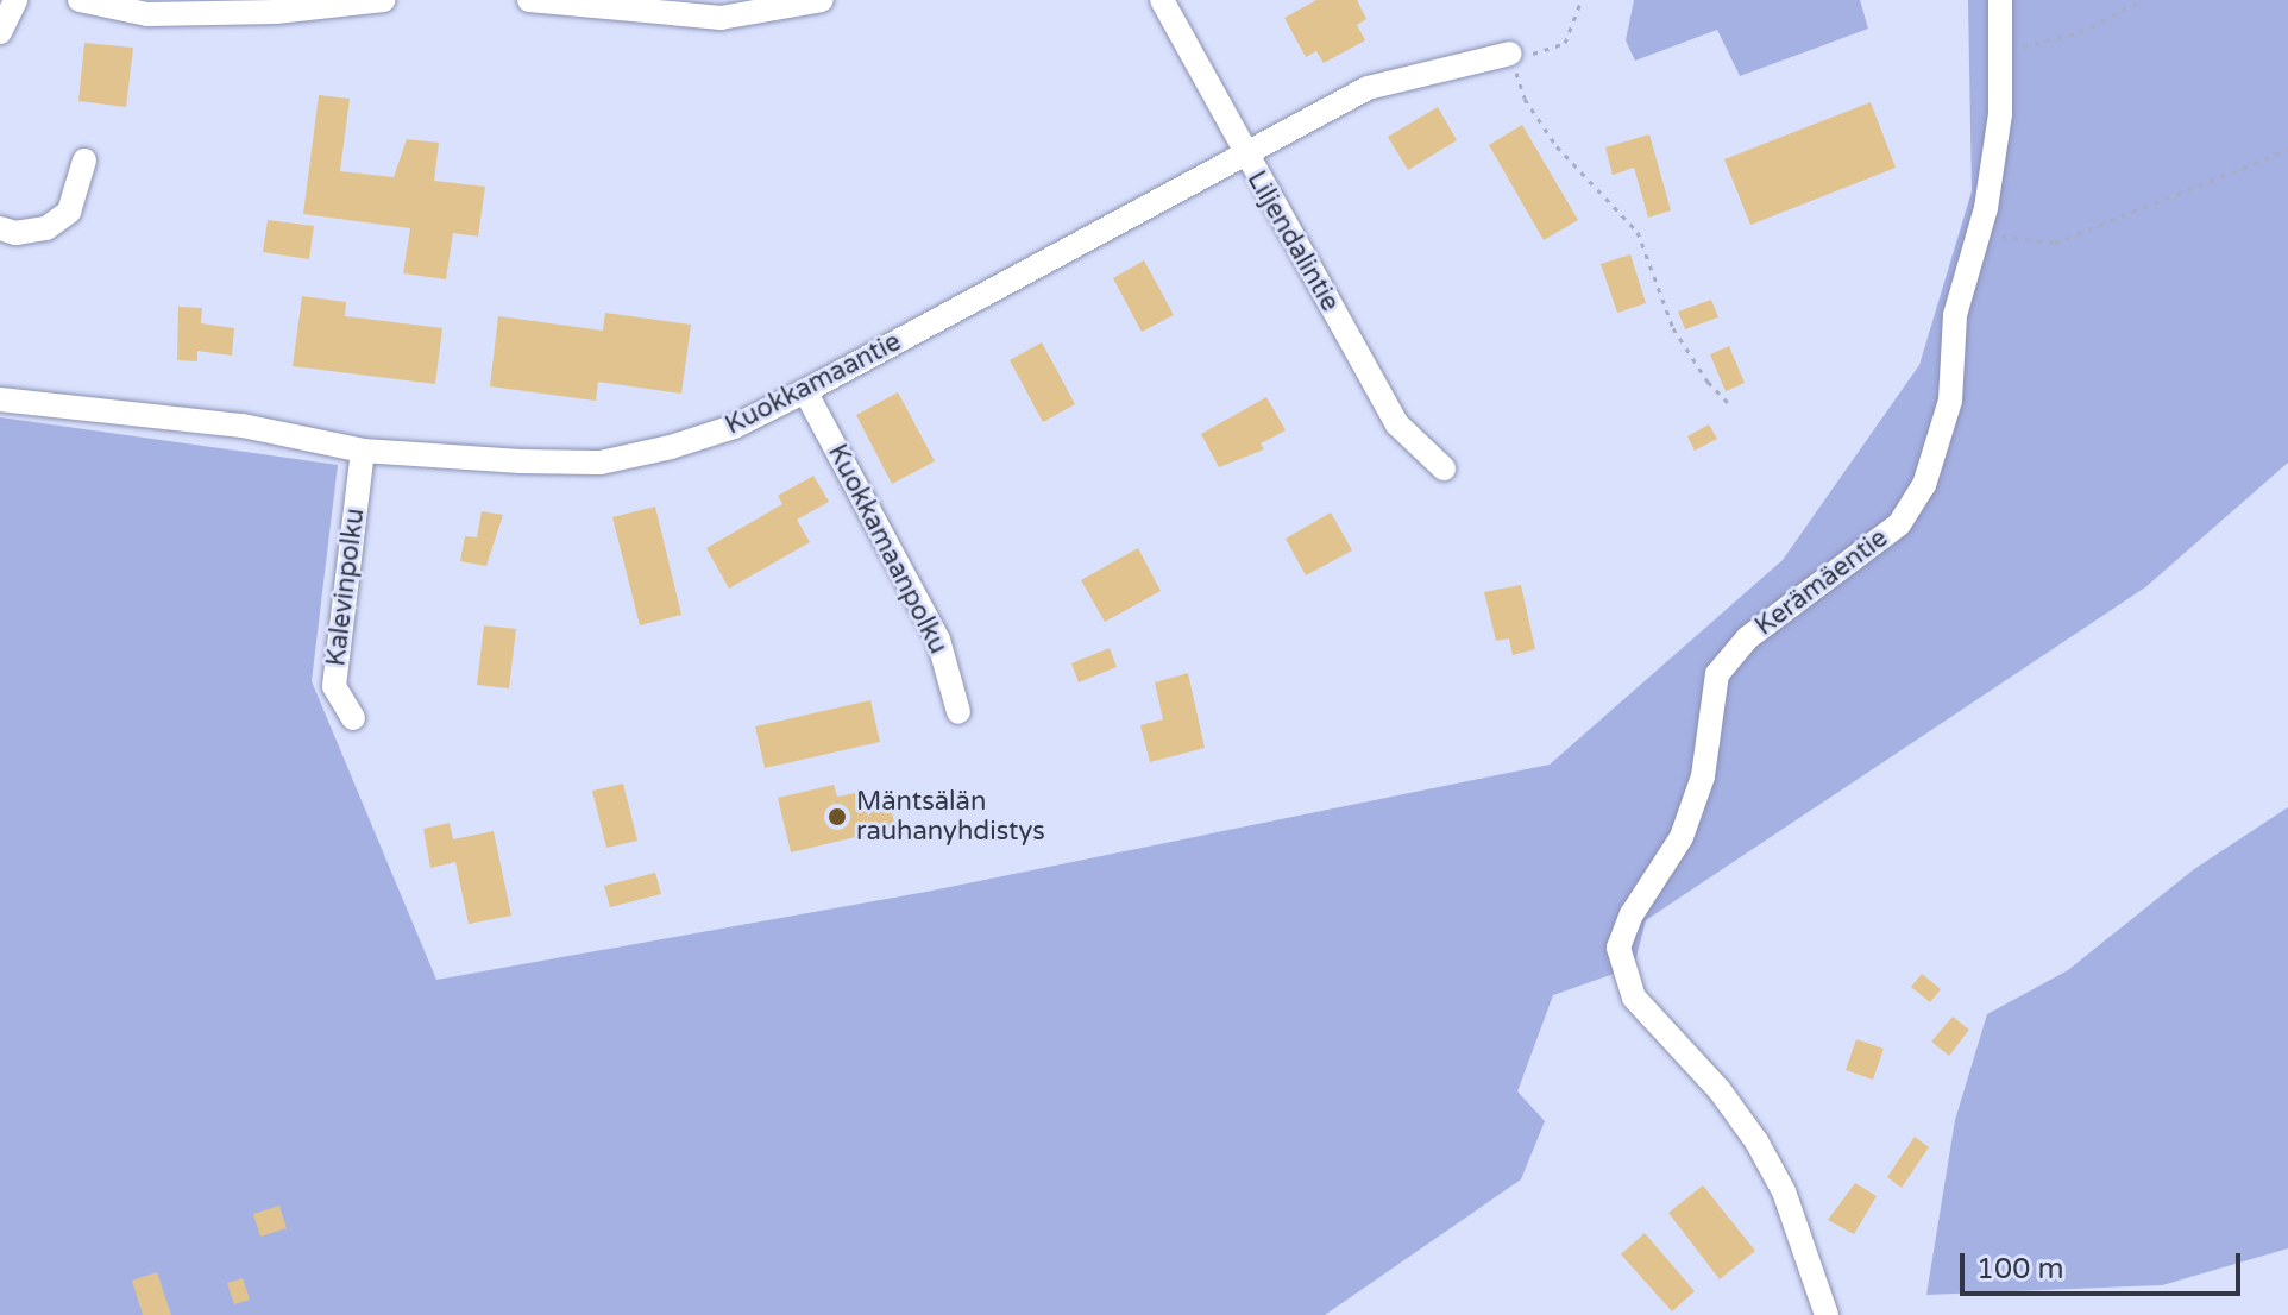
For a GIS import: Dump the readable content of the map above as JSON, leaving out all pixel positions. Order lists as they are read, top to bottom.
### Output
{
  "streets": {
    "street": [
      "Liljendalintie",
      "Kuokkamaantie",
      "Kuokkamaanpolku",
      "Kerämäentie",
      "Kalevinpolku"
    ]
  },
  "crossings": [
    ["Liljendalintie", "Kuokkamaantie"],
    ["Kuokkamaantie", "Kuokkamaanpolku"],
    ["Kuokkamaantie", "Kalevinpolku"]
  ],
  "places": ["Mäntsälän rauhanyhdistys"],
  "scale_bar": "100 m"
}
